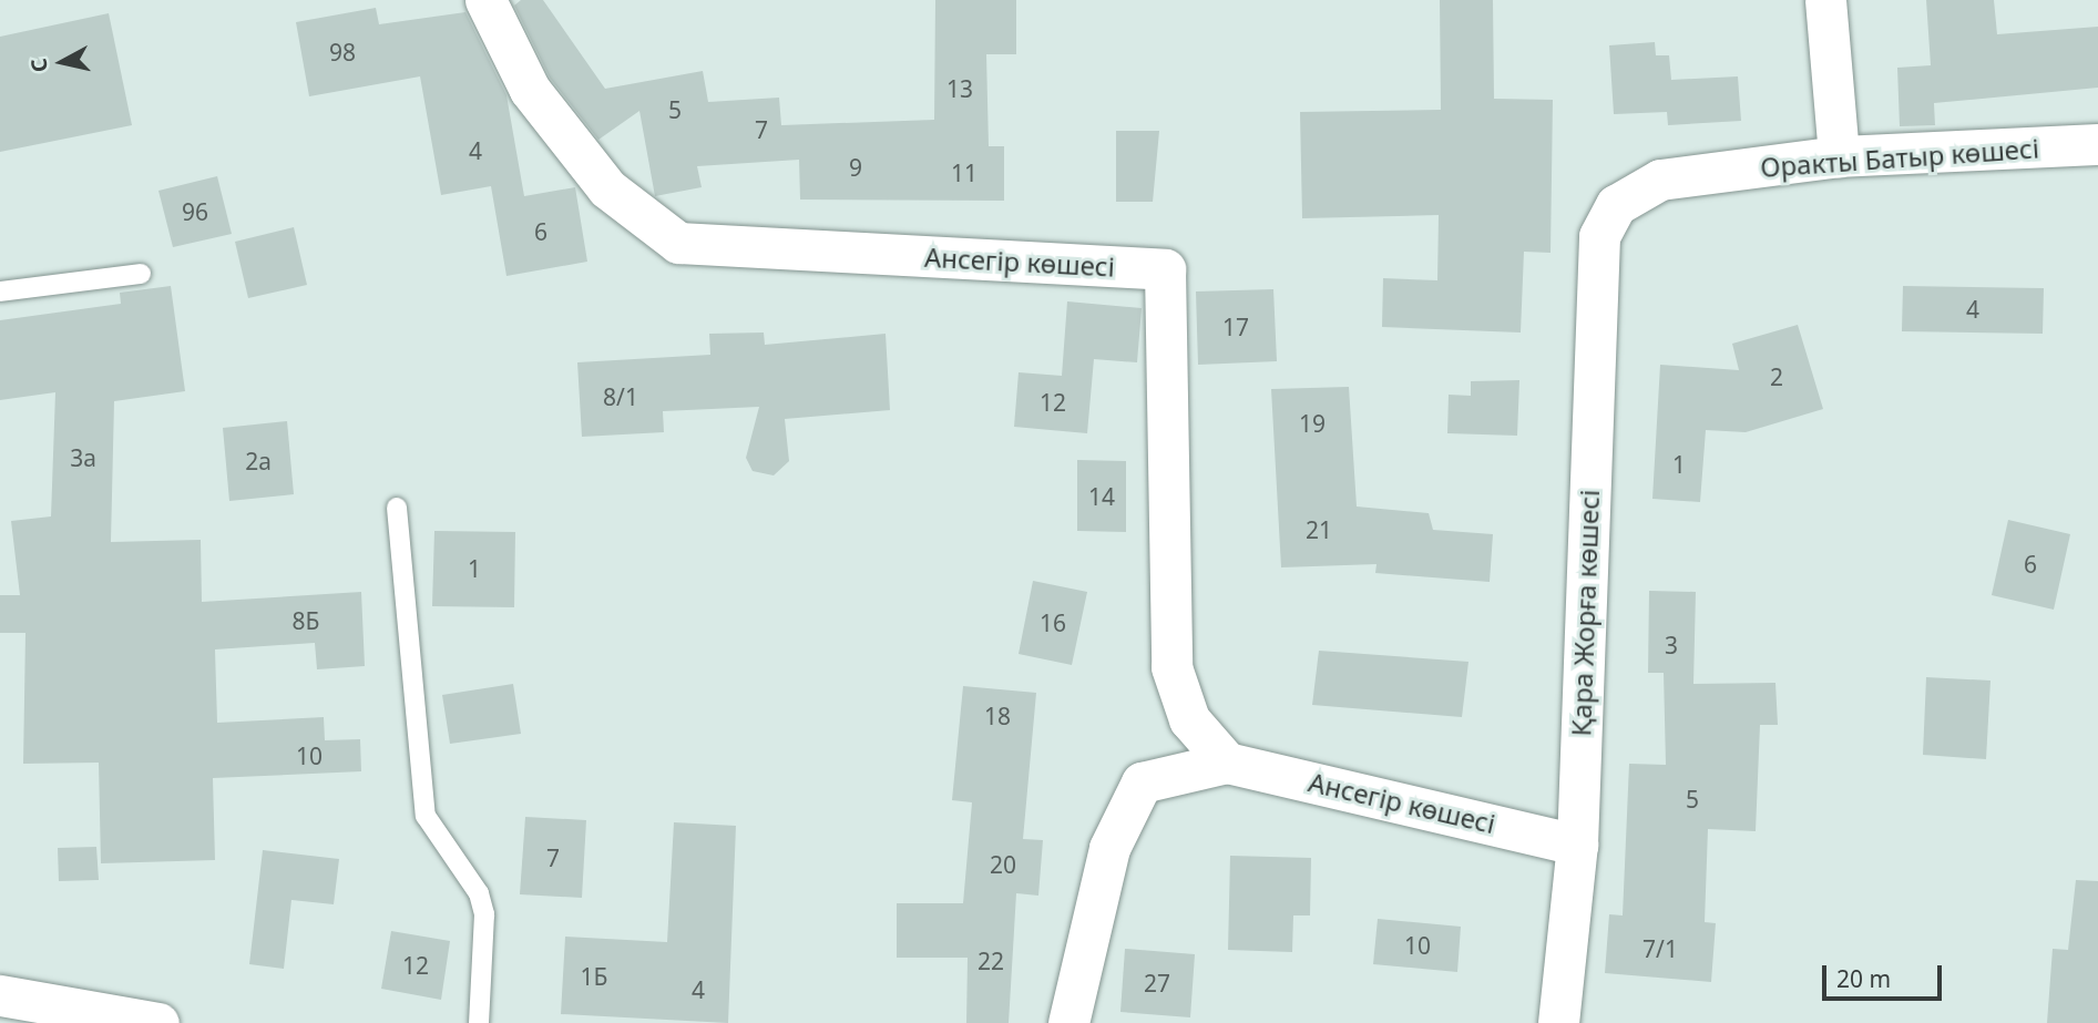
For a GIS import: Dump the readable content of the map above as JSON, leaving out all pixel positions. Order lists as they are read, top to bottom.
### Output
{
  "streets": {
    "street": ["Оракты Батыр көшесі", "Ансегір көшесі", "Қара Жорға көшесі"]
  },
  "crossings": [
    ["Оракты Батыр көшесі", "Қара Жорға көшесі"],
    ["Ансегір көшесі", "Қара Жорға көшесі"]
  ],
  "house_numbers": [
    "98",
    "13",
    "5",
    "7",
    "4",
    "9",
    "11",
    "96",
    "6",
    "4",
    "17",
    "2",
    "8/1",
    "12",
    "19",
    "3а",
    "2а",
    "1",
    "14",
    "21",
    "6",
    "1",
    "8Б",
    "16",
    "3",
    "18",
    "10",
    "5",
    "7",
    "20",
    "10",
    "7/1",
    "22",
    "12",
    "1Б",
    "27",
    "4"
  ],
  "scale_bar": "20 m",
  "north": "left"
}
